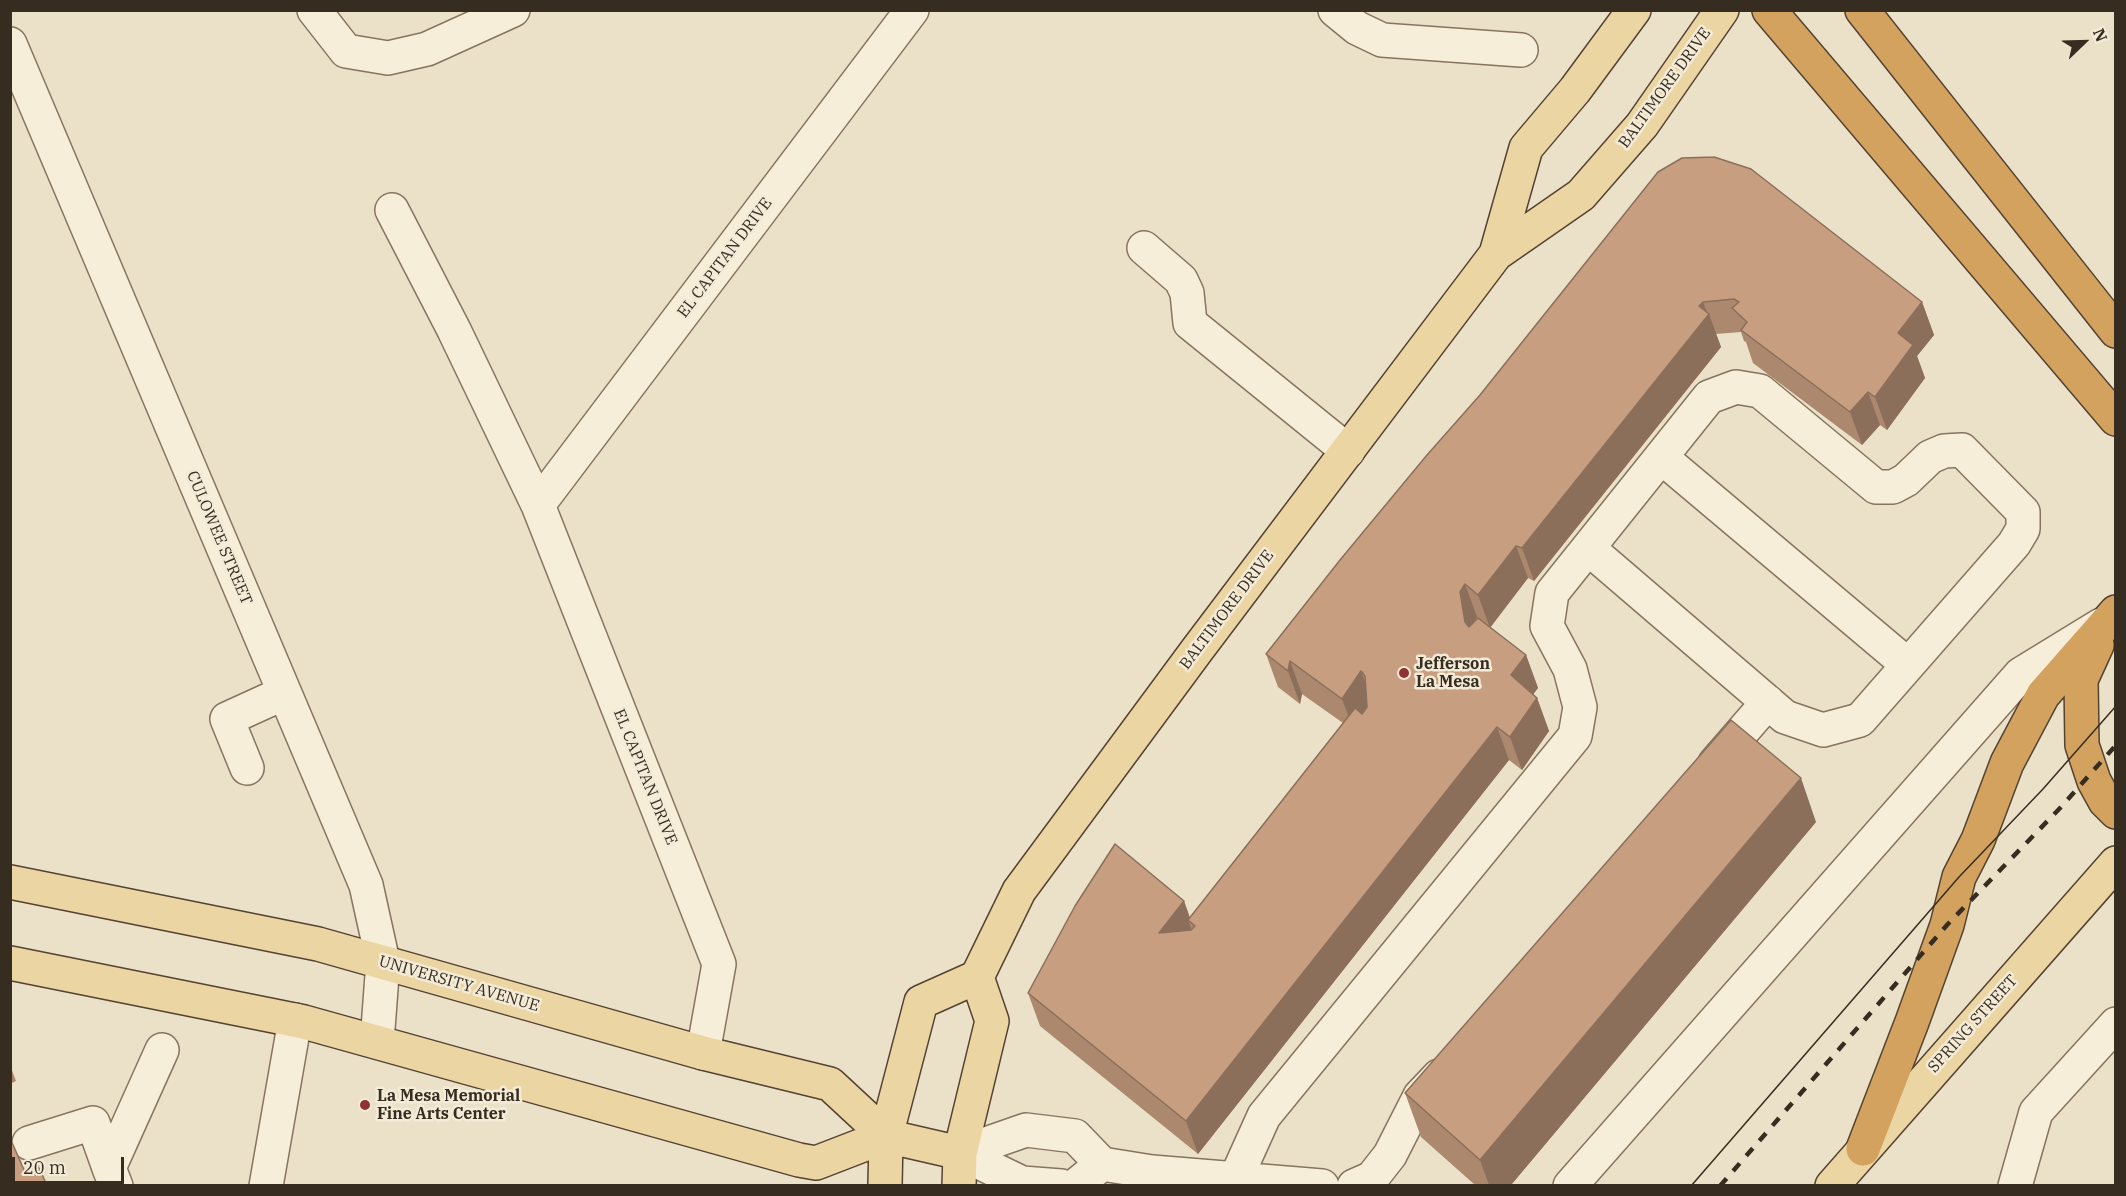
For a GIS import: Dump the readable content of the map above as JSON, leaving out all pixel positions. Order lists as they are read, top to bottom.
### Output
{
  "streets": {
    "main road": ["BALTIMORE DRIVE", "UNIVERSITY AVENUE", "SPRING STREET"],
    "street": ["EL CAPITAN DRIVE", "CULOWEE STREET"]
  },
  "crossings": [
    ["EL CAPITAN DRIVE", "UNIVERSITY AVENUE"],
    ["CULOWEE STREET", "UNIVERSITY AVENUE"]
  ],
  "places": ["Jefferson La Mesa", "La Mesa Memorial Fine Arts Center"],
  "scale_bar": "20 m",
  "north": "top right"
}
